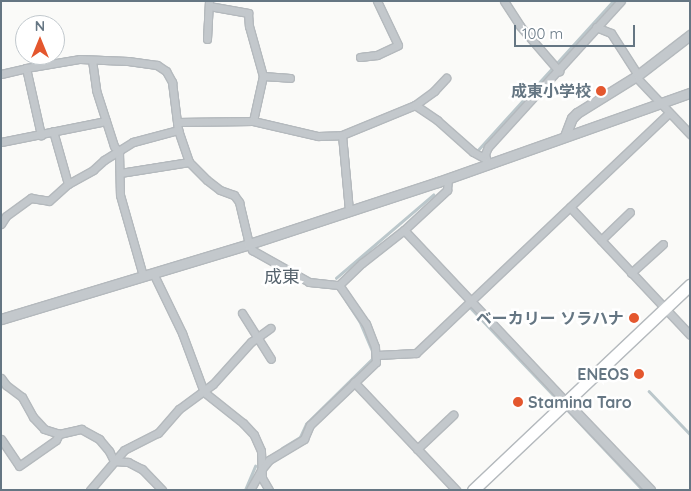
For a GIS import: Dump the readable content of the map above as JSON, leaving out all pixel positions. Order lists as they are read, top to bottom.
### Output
{
  "districts": ["成東"],
  "places": [
    "成東小学校",
    "ベーカリー ソラハナ",
    "ENEOS",
    "Stamina Taro"
  ],
  "scale_bar": "100 m",
  "north": "top"
}
